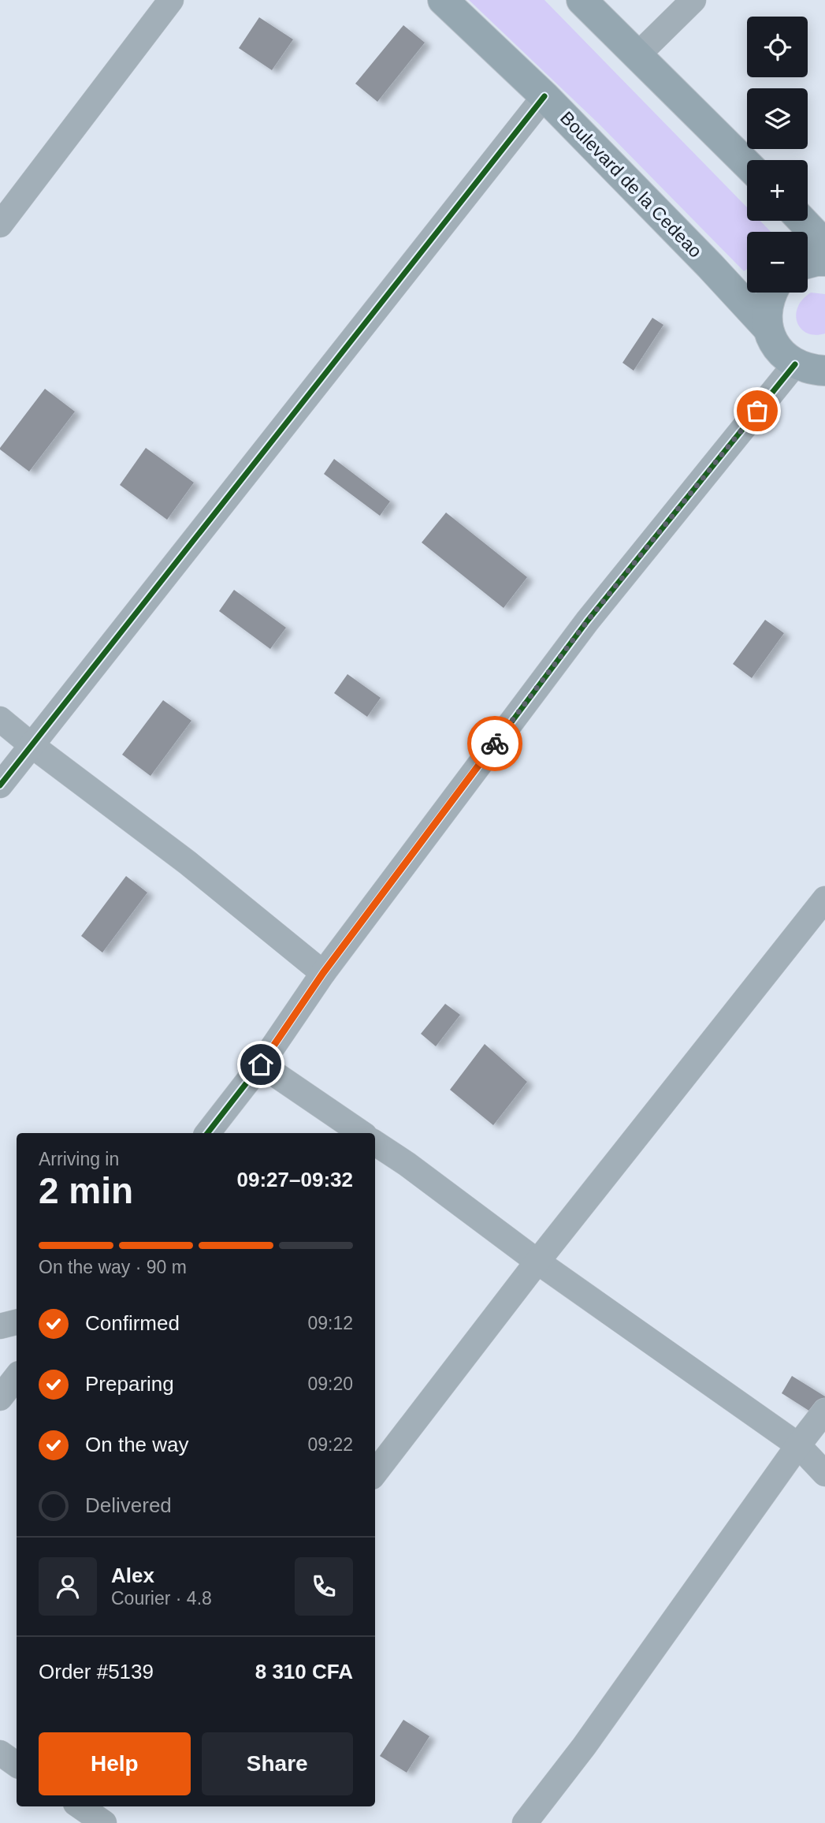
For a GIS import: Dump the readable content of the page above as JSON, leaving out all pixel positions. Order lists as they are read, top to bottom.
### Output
{
  "streets": {
    "main road": ["Boulevard de la Cedeao"]
  },
  "page": {
    "map_buttons": ["+", "−"],
    "heading": ["2 min", "Arriving in", "09:27–09:32"],
    "panel": [
      "Alex",
      "Courier · 4.8",
      "Order #5139",
      "8 310 CFA"
    ],
    "bar": "On the way · 90 m",
    "list": [
      ["Confirmed", "09:12"],
      ["Preparing", "09:20"],
      ["On the way", "09:22"],
      "Delivered"
    ],
    "buttons": ["Help", "Share"]
  }
}
